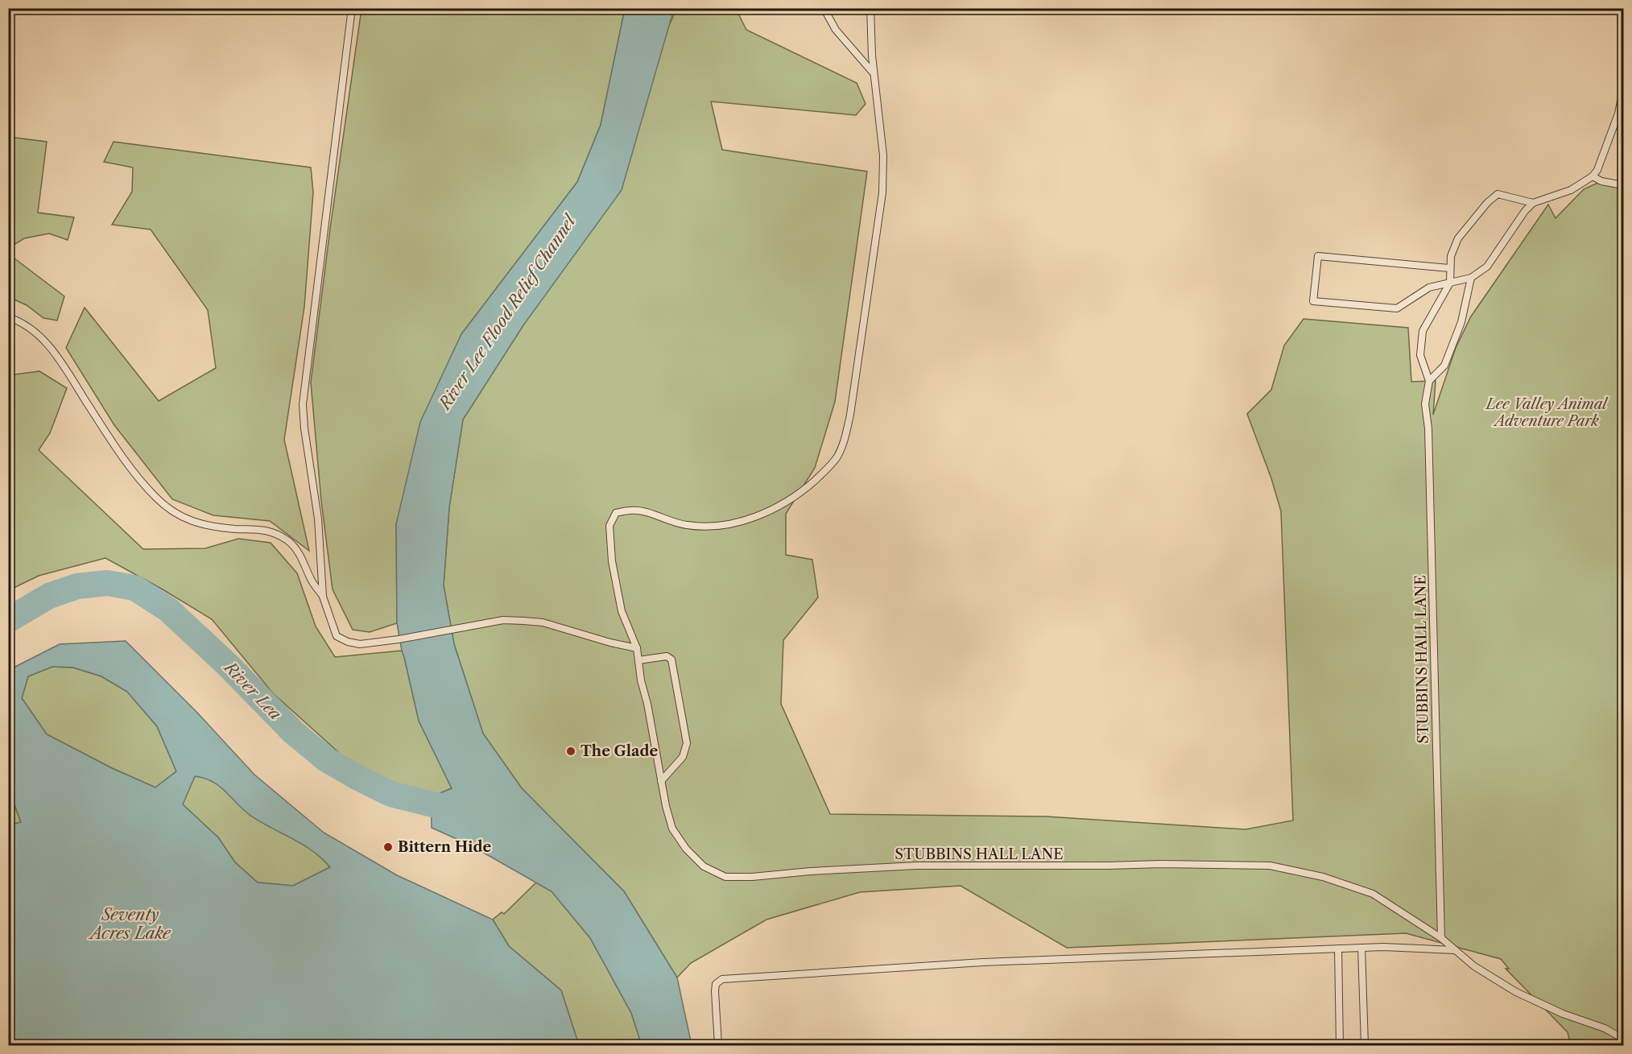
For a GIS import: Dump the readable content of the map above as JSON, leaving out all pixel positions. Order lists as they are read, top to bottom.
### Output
{
  "streets": {
    "lane": ["STUBBINS HALL LANE"]
  },
  "water": ["River Lee Flood Relief Channel", "River Lea", "Seventy Acres Lake"],
  "parks": ["Lee Valley Animal Adventure Park"],
  "places": ["The Glade", "Bittern Hide"]
}
